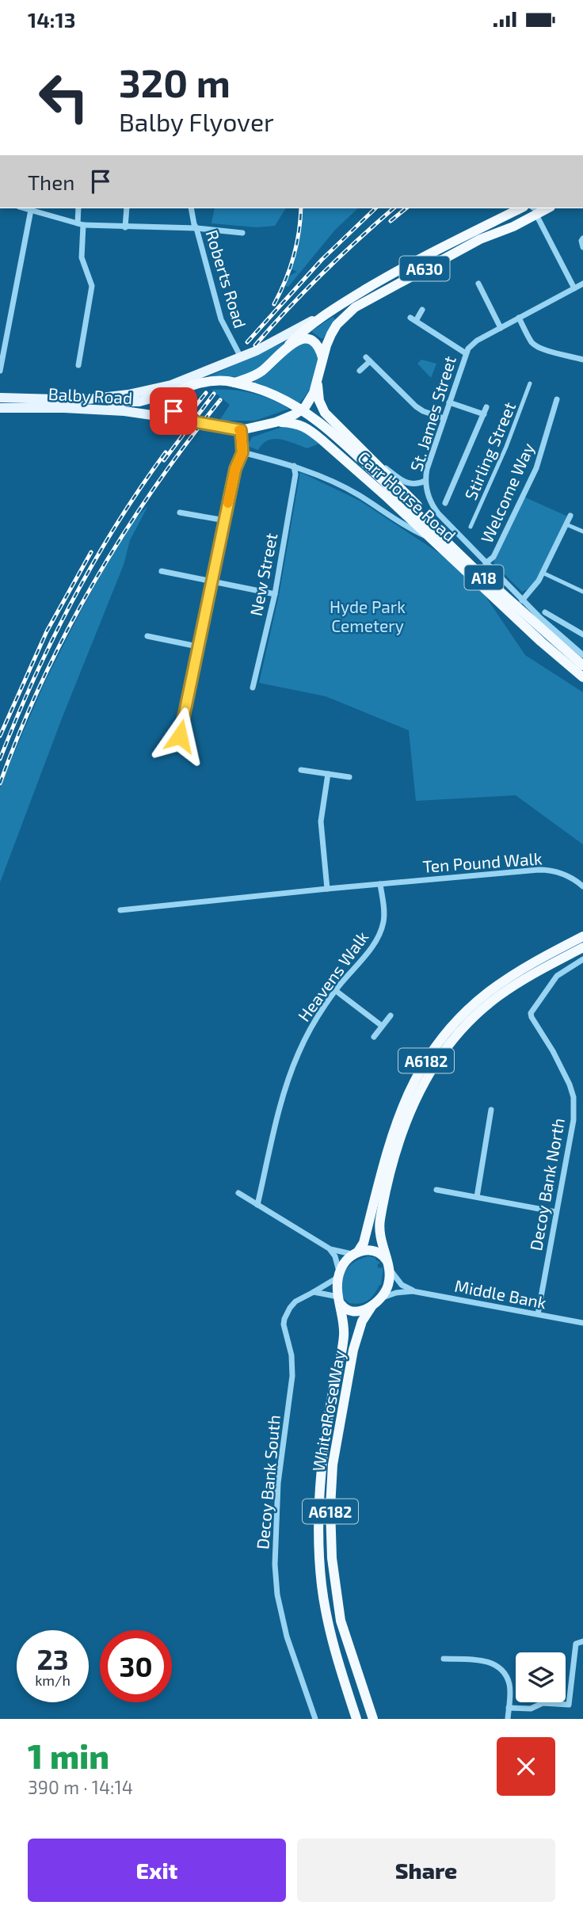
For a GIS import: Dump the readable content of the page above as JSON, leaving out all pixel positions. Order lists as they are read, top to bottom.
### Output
{
  "streets": {
    "highway": [
      "A630",
      "Carr House Road",
      "A18",
      "A6182",
      "White Rose Way"
    ],
    "main road": ["Balby Road"],
    "street": [
      "Roberts Road",
      "St. James Street",
      "Stirling Street",
      "Welcome Way",
      "New Street",
      "Ten Pound Walk",
      "Heavens Walk",
      "Decoy Bank North",
      "Middle Bank",
      "Decoy Bank South"
    ]
  },
  "crossings": [
    ["A630", "Roberts Road"],
    ["A630", "Balby Road"],
    ["A630", "Carr House Road"],
    ["A630", "A18"],
    ["St. James Street", "Welcome Way"],
    ["Carr House Road", "A18"],
    ["Ten Pound Walk", "Heavens Walk"],
    ["A6182", "Middle Bank"],
    ["A6182", "White Rose Way"],
    ["A6182", "Decoy Bank South"],
    ["Decoy Bank North", "Middle Bank"],
    ["Middle Bank", "White Rose Way"],
    ["Middle Bank", "Decoy Bank South"],
    ["White Rose Way", "Decoy Bank South"]
  ],
  "parks": ["Hyde Park Cemetery"],
  "page": {
    "status": "14:13",
    "turn": ["320 m", "Balby Flyover"],
    "then": "Then",
    "speed": "23 km/h",
    "limit": "30",
    "heading": ["1 min", "390 m · 14:14"],
    "buttons": ["Exit", "Share"]
  }
}
